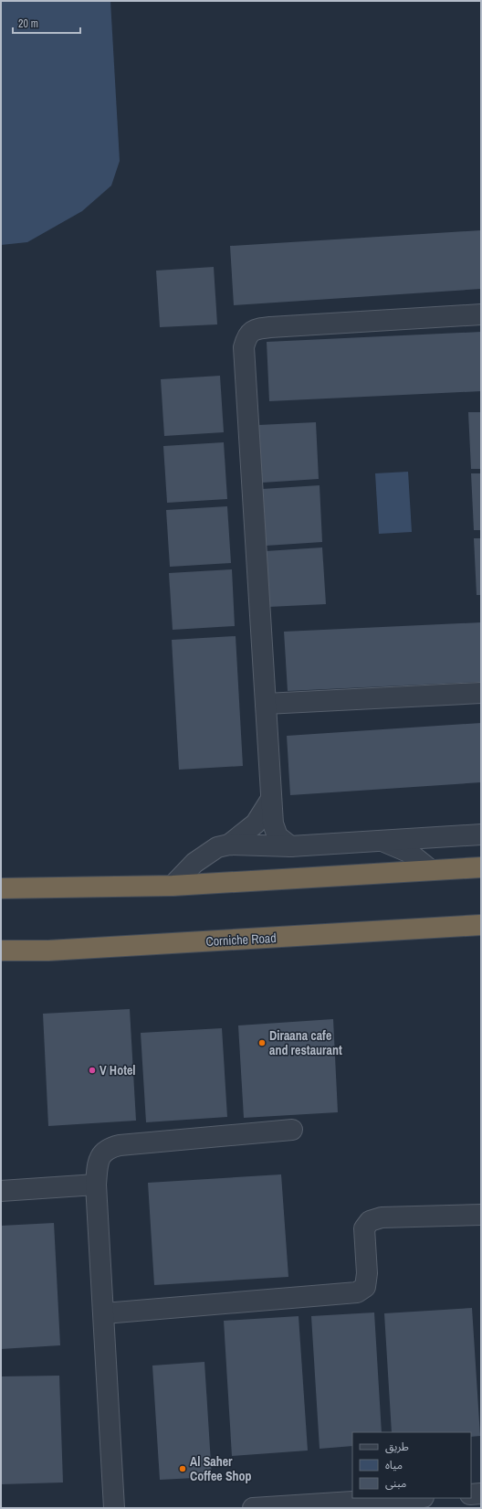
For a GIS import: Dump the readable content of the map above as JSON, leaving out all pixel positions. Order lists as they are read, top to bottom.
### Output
{
  "streets": {
    "highway": ["Corniche Road"]
  },
  "places": ["Diraana cafe and restaurant", "V Hotel", "Al Saher Coffee Shop"],
  "legend": ["طريق", "مياه", "مبنى"],
  "scale_bar": "20 m"
}
